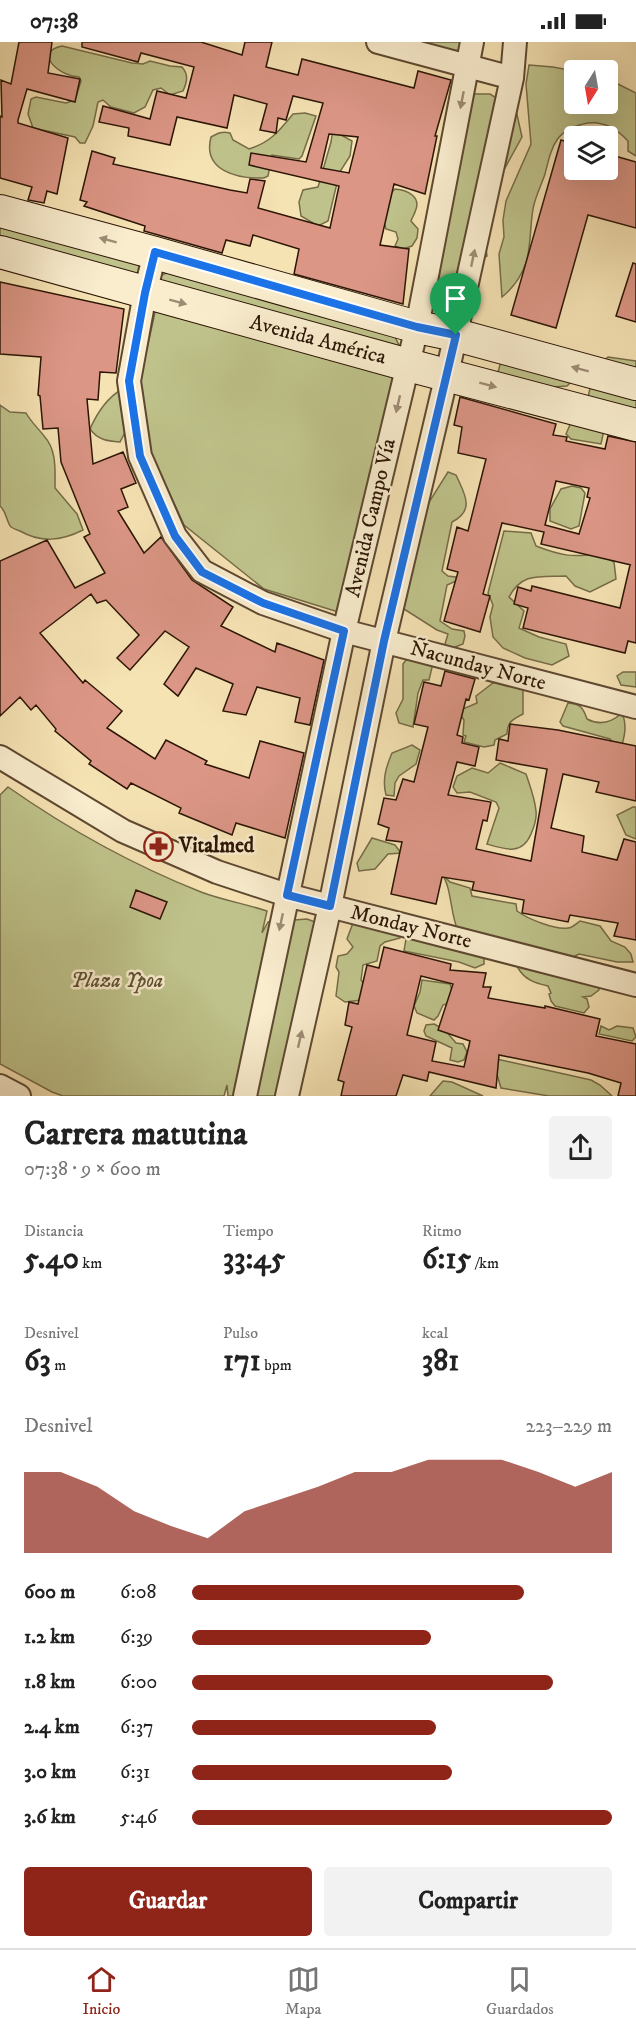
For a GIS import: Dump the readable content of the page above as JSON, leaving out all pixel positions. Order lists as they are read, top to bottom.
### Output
{
  "streets": {
    "main road": ["Avenida América"],
    "street": ["Avenida Campo Vía", "Ñacunday Norte", "Monday Norte"]
  },
  "crossings": [
    ["Avenida América", "Avenida Campo Vía"],
    ["Avenida América", "Ñacunday Norte"],
    ["Avenida Campo Vía", "Ñacunday Norte"],
    ["Avenida Campo Vía", "Monday Norte"]
  ],
  "parks": ["Plaza Ypoa"],
  "places": {
    "pharmacy": ["Vitalmed"]
  },
  "north": "bottom",
  "page": {
    "status": "07:38",
    "heading": ["Carrera matutina", "07:38 · 9 × 600 m"],
    "stats": [
      ["Distancia", "5.40 km"],
      ["Tiempo", "33:45"],
      ["Ritmo", "6:15 /km"],
      ["Desnivel", "63 m"],
      ["Pulso", "171 bpm"],
      ["kcal", "381"]
    ],
    "chart": ["Desnivel", "223–229 m"],
    "list": [
      {
        "name": "600 m",
        "note": "6:08"
      },
      {
        "name": "1.2 km",
        "note": "6:39"
      },
      {
        "name": "1.8 km",
        "note": "6:00"
      },
      {
        "name": "2.4 km",
        "note": "6:37"
      },
      {
        "name": "3.0 km",
        "note": "6:31"
      },
      {
        "name": "3.6 km",
        "note": "5:46"
      }
    ],
    "buttons": ["Guardar", "Compartir"],
    "tabs": ["Inicio", "Mapa", "Guardados"]
  }
}
